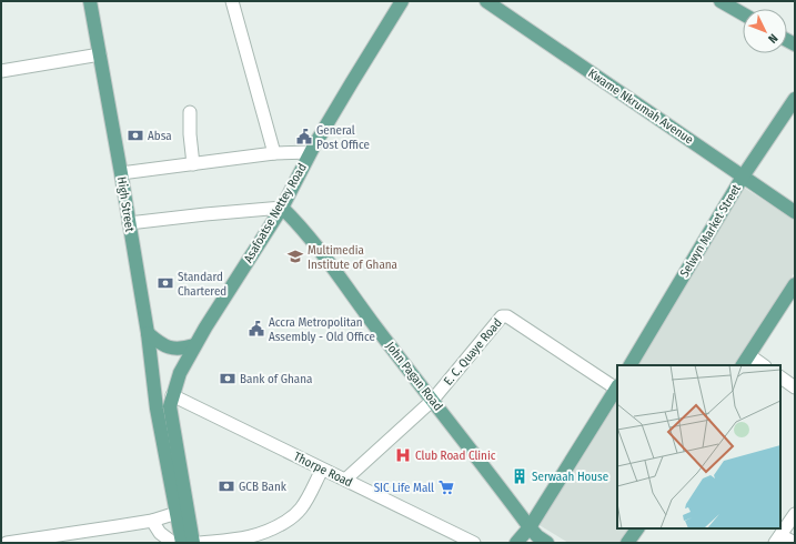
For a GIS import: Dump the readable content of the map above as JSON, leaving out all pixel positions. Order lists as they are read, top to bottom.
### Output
{
  "streets": {
    "main road": [
      "Kwame Nkrumah Avenue",
      "High Street",
      "Asafoatse Nettey Road",
      "Selwyn Market Street",
      "John Pagan Road"
    ],
    "street": ["E. C. Quaye Road", "Thorpe Road"]
  },
  "crossings": [
    ["Kwame Nkrumah Avenue", "Selwyn Market Street"],
    ["High Street", "Asafoatse Nettey Road"],
    ["High Street", "Thorpe Road"],
    ["Asafoatse Nettey Road", "John Pagan Road"],
    ["Asafoatse Nettey Road", "Thorpe Road"],
    ["E. C. Quaye Road", "John Pagan Road"],
    ["E. C. Quaye Road", "Thorpe Road"]
  ],
  "places": {
    "bank": [
      "Absa",
      "Standard Chartered",
      "Bank of Ghana",
      "GCB Bank"
    ],
    "public building": ["General Post Office", "Accra Metropolitan Assembly - Old Office"],
    "school or university": ["Multimedia Institute of Ghana"],
    "hospital": ["Club Road Clinic"],
    "building": ["Serwaah House"],
    "supermarket": ["SIC Life Mall"]
  },
  "north": "bottom right"
}
